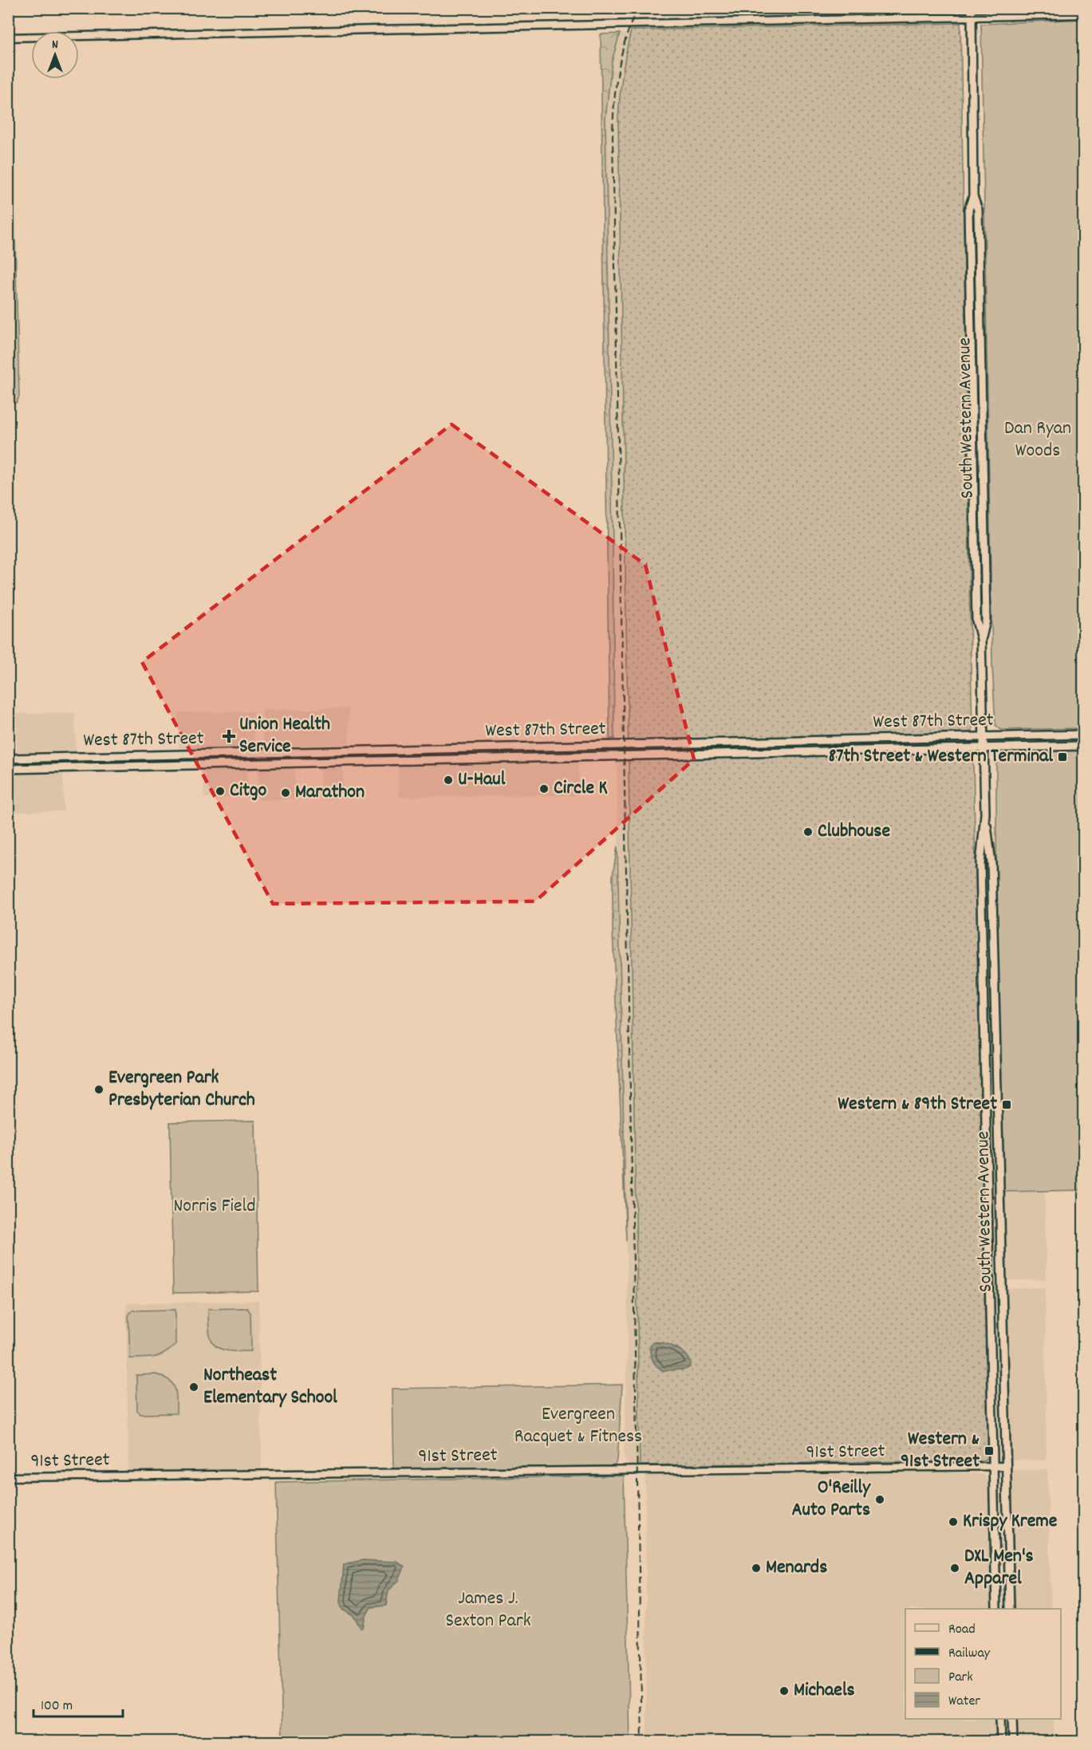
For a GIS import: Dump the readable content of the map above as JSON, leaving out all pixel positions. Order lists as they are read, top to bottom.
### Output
{
  "streets": {
    "main road": ["South Western Avenue", "West 87th Street"],
    "street": ["91st Street"]
  },
  "crossings": [
    ["South Western Avenue", "West 87th Street"],
    ["South Western Avenue", "91st Street"]
  ],
  "parks": [
    "Dan Ryan Woods",
    "Norris Field",
    "Evergreen Racquet & Fitness",
    "James J. Sexton Park"
  ],
  "places": {
    "health": ["Union Health Service"],
    "transit": ["87th Street & Western Terminal", "Western & 89th Street", "Western & 91st Street"],
    "other": [
      "U-Haul",
      "Circle K",
      "Citgo",
      "Marathon",
      "Clubhouse",
      "Evergreen Park Presbyterian Church",
      "Northeast Elementary School",
      "O'Reilly Auto Parts",
      "Krispy Kreme",
      "Menards",
      "DXL Men's Apparel",
      "Michaels"
    ]
  },
  "legend": [
    "Road",
    "Railway",
    "Park",
    "Water"
  ],
  "scale_bar": "100 m",
  "north": "top"
}
